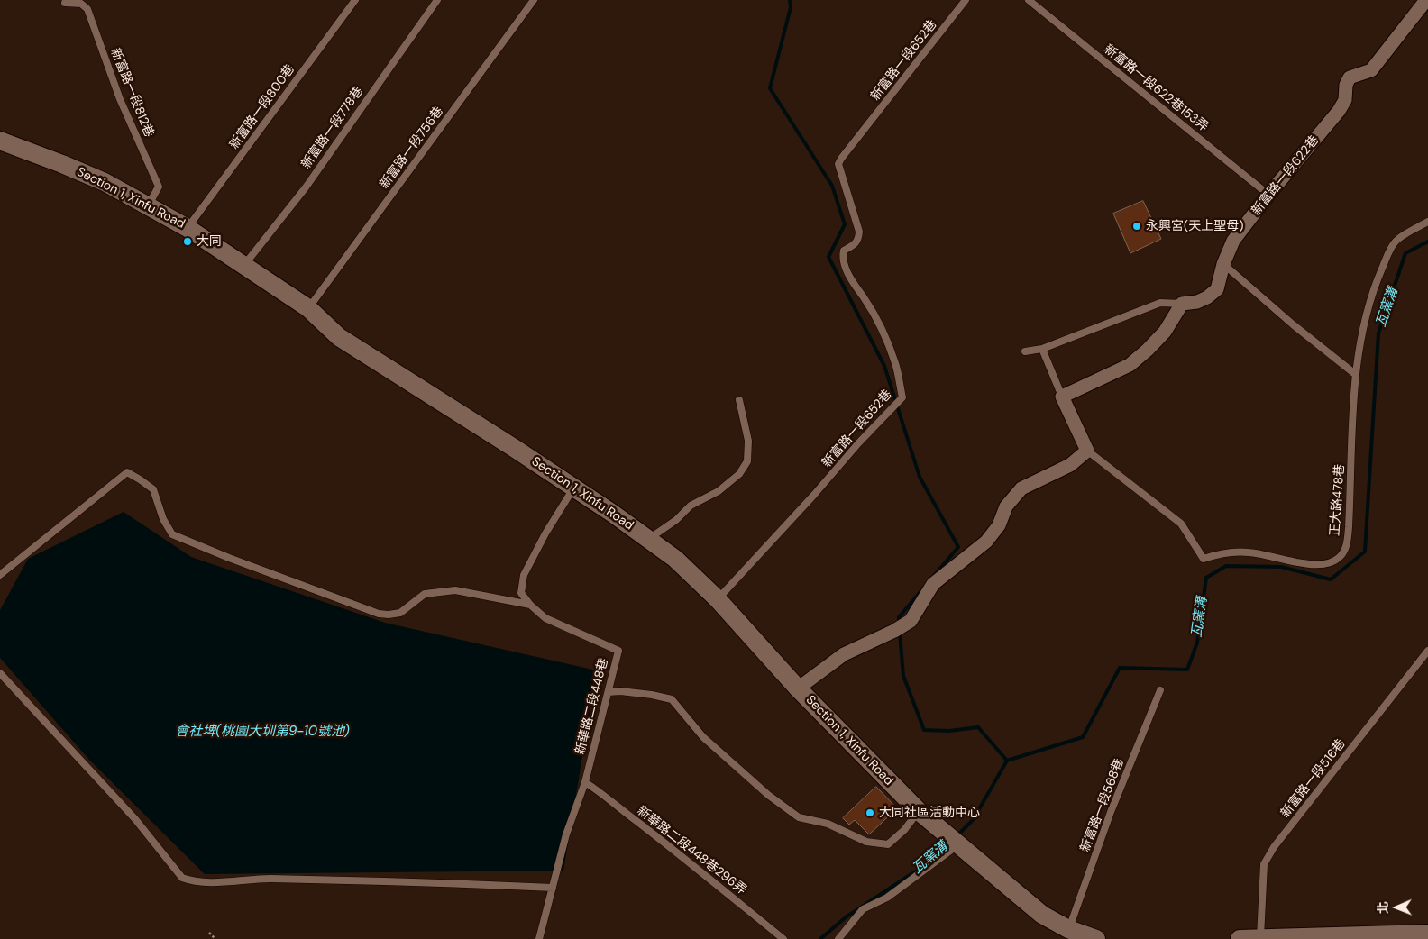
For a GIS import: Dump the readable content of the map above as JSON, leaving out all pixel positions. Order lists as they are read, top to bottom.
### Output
{
  "streets": {
    "street": ["新富路一段622巷", "Section 1, Xinfu Road"],
    "lane": [
      "新富路一段652巷",
      "新富路一段622巷153弄",
      "新富路一段812巷",
      "新富路一段800巷",
      "新富路一段778巷",
      "新富路一段756巷",
      "正大路478巷",
      "新華路二段448巷",
      "新富路一段516巷",
      "新富路一段568巷",
      "新華路二段448巷296弄"
    ]
  },
  "crossings": [
    ["新富路一段652巷", "Section 1, Xinfu Road"],
    ["新富路一段622巷153弄", "新富路一段622巷"],
    ["新富路一段812巷", "Section 1, Xinfu Road"],
    ["新富路一段800巷", "Section 1, Xinfu Road"],
    ["新富路一段778巷", "Section 1, Xinfu Road"],
    ["新富路一段756巷", "Section 1, Xinfu Road"],
    ["Section 1, Xinfu Road", "新華路二段448巷"],
    ["Section 1, Xinfu Road", "新富路一段568巷"],
    ["新華路二段448巷", "新華路二段448巷296弄"]
  ],
  "water": ["瓦窯溝", "會社埤(桃園大圳第9-10號池)"],
  "places": ["永興宮(天上聖母)", "大同", "大同社區活動中心"],
  "north": "left"
}
